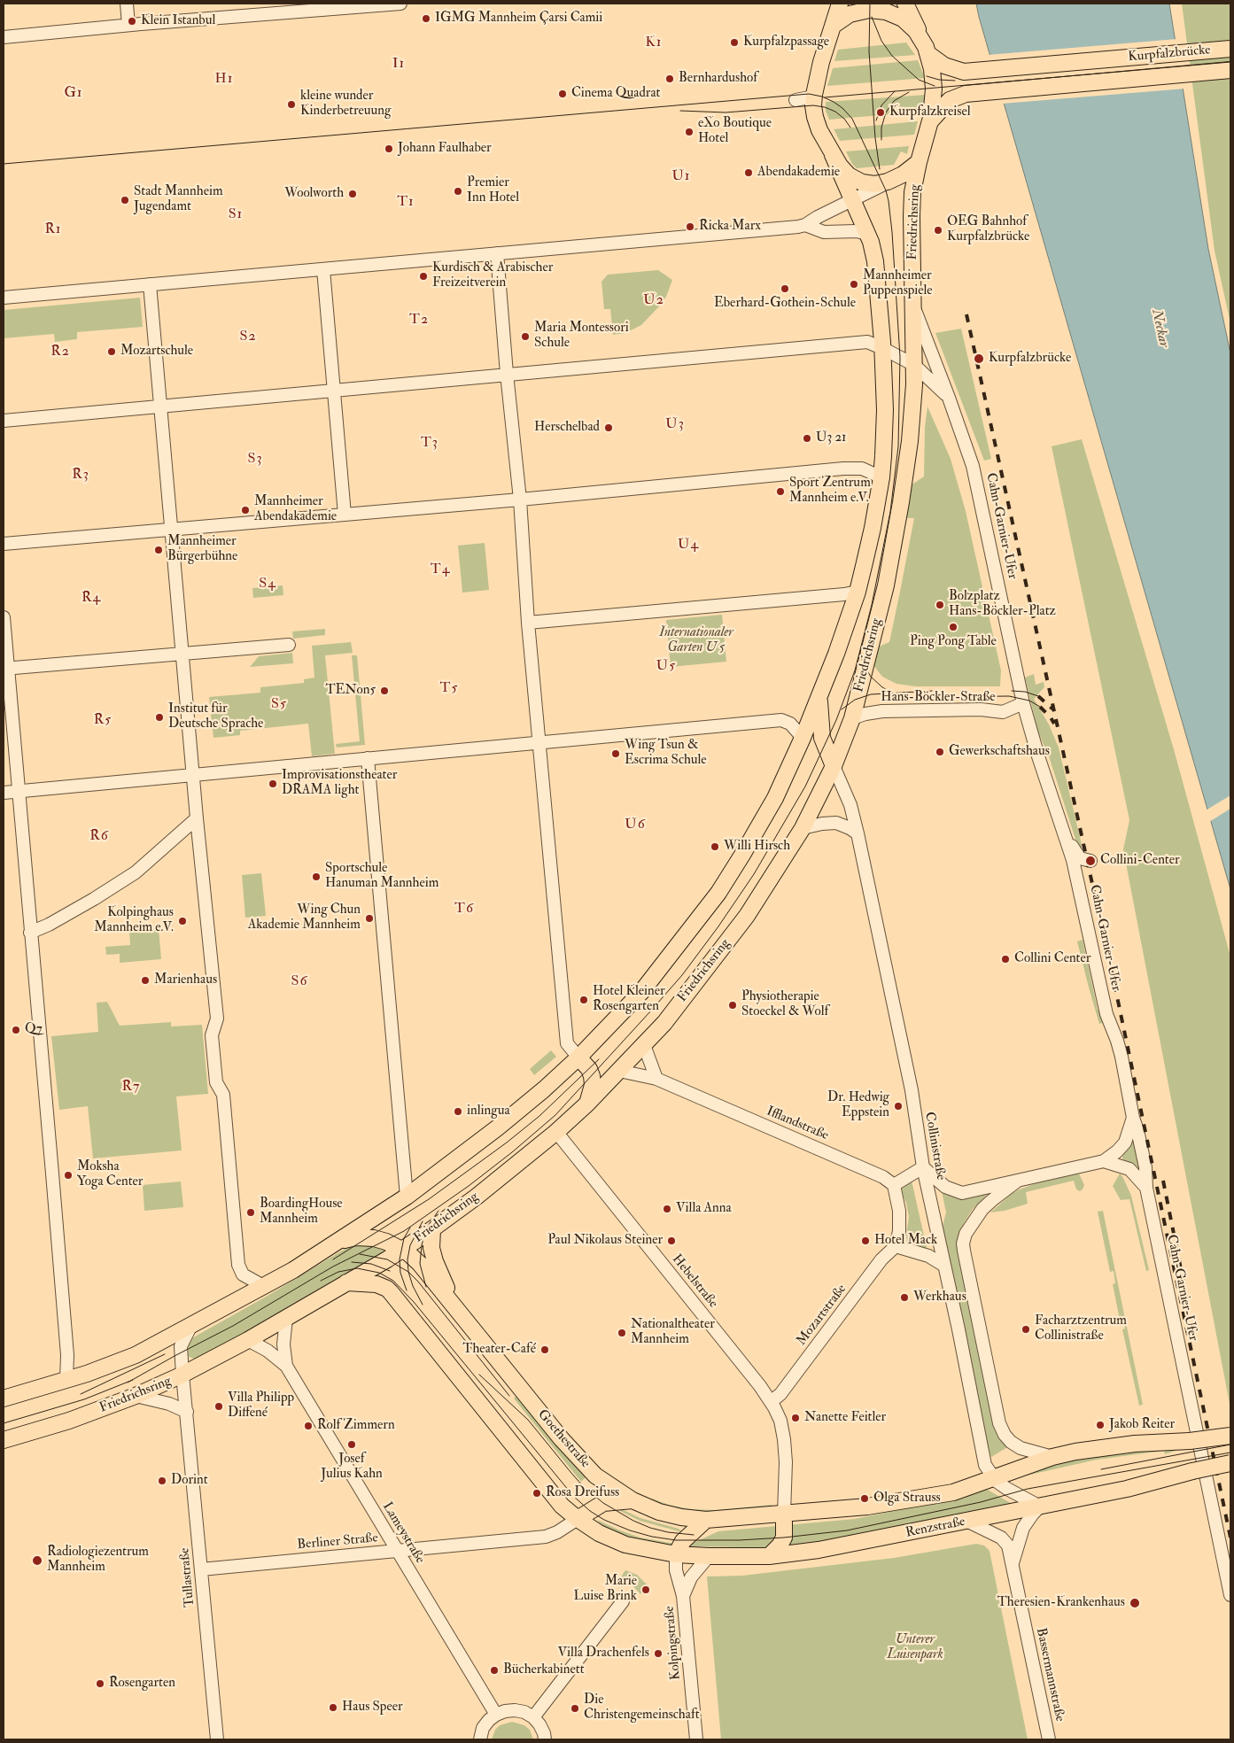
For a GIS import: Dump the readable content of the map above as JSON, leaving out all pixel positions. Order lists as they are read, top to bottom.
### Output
{
  "streets": {
    "main road": [
      "Kurpfalzbrücke",
      "Friedrichsring",
      "Goethestraße",
      "Renzstraße"
    ],
    "street": [
      "Cahn-Garnier-Ufer",
      "Hans-Böckler-Straße",
      "Ifflandstraße",
      "Collinistraße",
      "Hebelstraße",
      "Mozartstraße",
      "Lameystraße",
      "Berliner Straße",
      "Tullastraße",
      "Kolpingstraße",
      "Bassermannstraße"
    ]
  },
  "crossings": [
    ["Kurpfalzbrücke", "Friedrichsring"],
    ["Friedrichsring", "Cahn-Garnier-Ufer"],
    ["Friedrichsring", "Hans-Böckler-Straße"],
    ["Friedrichsring", "Ifflandstraße"],
    ["Friedrichsring", "Collinistraße"],
    ["Friedrichsring", "Hebelstraße"],
    ["Friedrichsring", "Goethestraße"],
    ["Friedrichsring", "Lameystraße"],
    ["Friedrichsring", "Tullastraße"],
    ["Cahn-Garnier-Ufer", "Hans-Böckler-Straße"],
    ["Collinistraße", "Renzstraße"],
    ["Collinistraße", "Bassermannstraße"],
    ["Hebelstraße", "Mozartstraße"],
    ["Hebelstraße", "Goethestraße"],
    ["Renzstraße", "Kolpingstraße"],
    ["Renzstraße", "Bassermannstraße"],
    ["Lameystraße", "Berliner Straße"],
    ["Berliner Straße", "Tullastraße"]
  ],
  "districts": [
    "K1",
    "I1",
    "H1",
    "G1",
    "U1",
    "T1",
    "S1",
    "R1",
    "U2",
    "T2",
    "S2",
    "R2",
    "U3",
    "T3",
    "S3",
    "R3",
    "U4",
    "T4",
    "S4",
    "R4",
    "U5",
    "T5",
    "S5",
    "R5",
    "U6",
    "R6",
    "T6",
    "S6",
    "R7"
  ],
  "water": ["Neckar"],
  "parks": ["Internationaler Garten U 5", "Unterer Luisenpark"],
  "places": [
    "IGMG Mannheim Çarsi Camii",
    "Klein Istanbul",
    "Kurpfalzpassage",
    "Bernhardushof",
    "Cinema Quadrat",
    "kleine wunder Kinderbetreuung",
    "Kurpfalzkreisel",
    "eXo Boutique Hotel",
    "Johann Faulhaber",
    "Abendakademie",
    "Premier Inn Hotel",
    "Woolworth",
    "Stadt Mannheim Jugendamt",
    "Ricka Marx",
    "OEG Bahnhof Kurpfalzbrücke",
    "Kurdisch & Arabischer Freizeitverein",
    "Mannheimer Puppenspiele",
    "Eberhard-Gothein-Schule",
    "Maria Montessori Schule",
    "Mozartschule",
    "Kurpfalzbrücke",
    "Herschelbad",
    "U3 21",
    "Sport Zentrum Mannheim e.V.",
    "Mannheimer Abendakademie",
    "Mannheimer Bürgerbühne",
    "Bolzplatz Hans-Böckler-Platz",
    "Ping Pong Table",
    "TENon5",
    "Institut für Deutsche Sprache",
    "Gewerkschaftshaus",
    "Wing Tsun & Escrima Schule",
    "Improvisationstheater DRAMA light",
    "Willi Hirsch",
    "Collini-Center",
    "Sportschule Hanuman Mannheim",
    "Wing Chun Akademie Mannheim",
    "Kolpinghaus Mannheim e.V.",
    "Collini Center",
    "Marienhaus",
    "Hotel Kleiner Rosengarten",
    "Physiotherapie Stoeckel & Wolf",
    "Q7",
    "Dr. Hedwig Eppstein",
    "inlingua",
    "Moksha Yoga Center",
    "Villa Anna",
    "BoardingHouse Mannheim",
    "Paul Nikolaus Steiner",
    "Hotel Mack",
    "Werkhaus",
    "Facharztzentrum Collinistraße",
    "Nationaltheater Mannheim",
    "Theater-Café",
    "Villa Philipp Diffené",
    "Nanette Feitler",
    "Jakob Reiter",
    "Rolf Zimmern",
    "Josef Julius Kahn",
    "Dorint",
    "Rosa Dreifuss",
    "Olga Strauss",
    "Radiologiezentrum Mannheim",
    "Marie Luise Brink",
    "Theresien-Krankenhaus",
    "Villa Drachenfels",
    "Bücherkabinett",
    "Rosengarten",
    "Haus Speer",
    "Die Christengemeinschaft"
  ]
}
